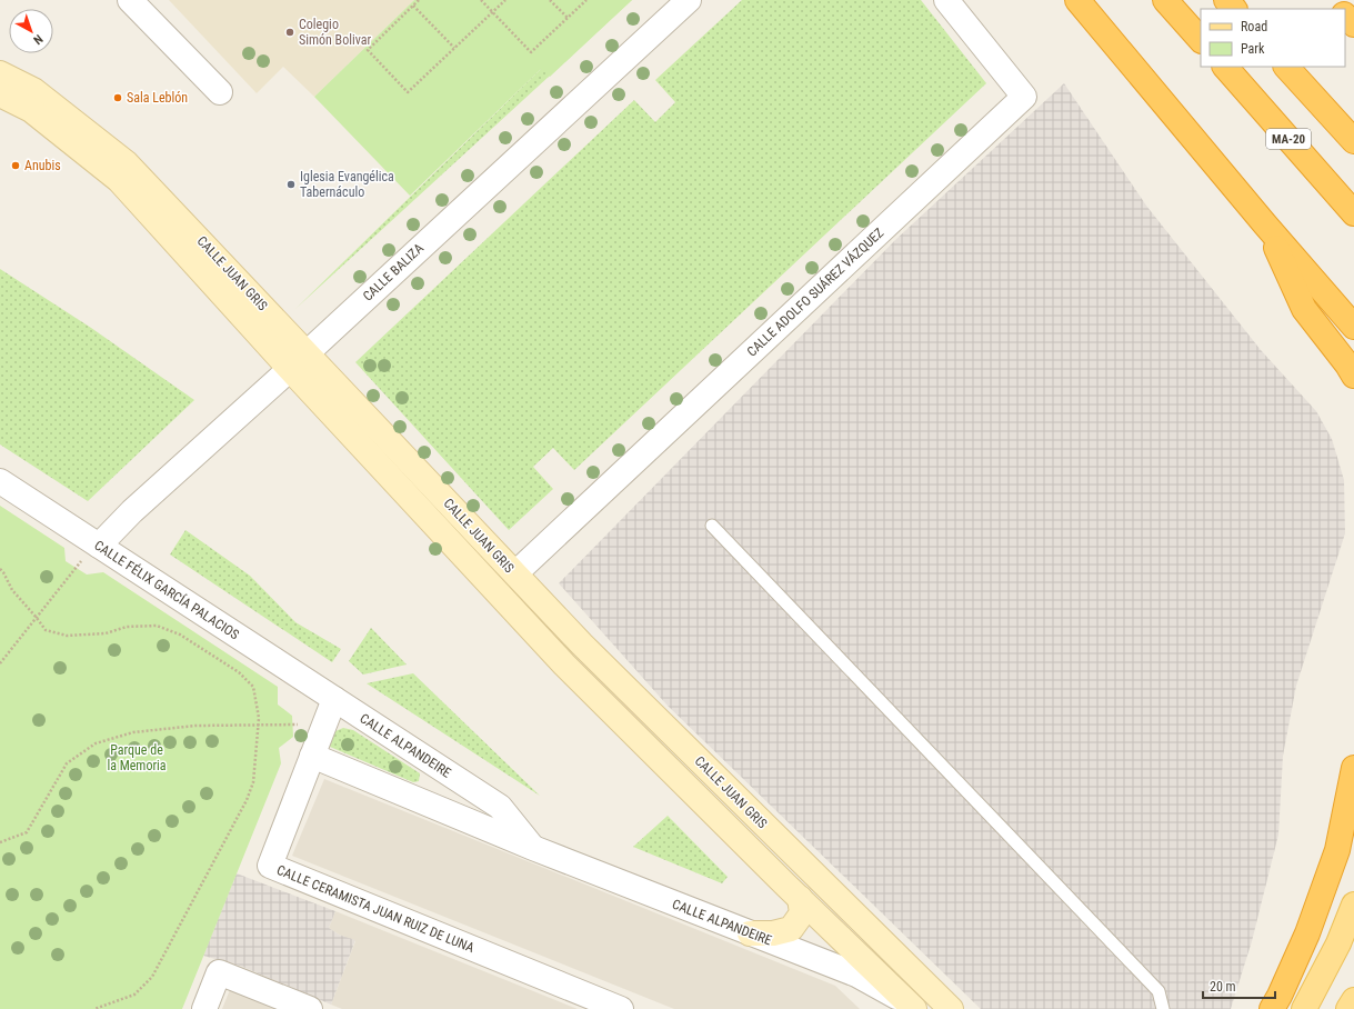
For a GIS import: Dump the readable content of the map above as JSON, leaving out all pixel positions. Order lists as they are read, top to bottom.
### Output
{
  "streets": {
    "highway": ["MA-20"],
    "main road": ["CALLE JUAN GRIS"],
    "street": [
      "CALLE BALIZA",
      "CALLE ADOLFO SUÁREZ VÁZQUEZ",
      "CALLE FÉLIX GARCÍA PALACIOS",
      "CALLE ALPANDEIRE",
      "CALLE CERAMISTA JUAN RUIZ DE LUNA"
    ]
  },
  "crossings": [
    ["CALLE BALIZA", "CALLE JUAN GRIS"],
    ["CALLE BALIZA", "CALLE FÉLIX GARCÍA PALACIOS"],
    ["CALLE JUAN GRIS", "CALLE ADOLFO SUÁREZ VÁZQUEZ"],
    ["CALLE JUAN GRIS", "CALLE ALPANDEIRE"],
    ["CALLE FÉLIX GARCÍA PALACIOS", "CALLE ALPANDEIRE"],
    ["CALLE FÉLIX GARCÍA PALACIOS", "CALLE CERAMISTA JUAN RUIZ DE LUNA"],
    ["CALLE ALPANDEIRE", "CALLE CERAMISTA JUAN RUIZ DE LUNA"]
  ],
  "parks": ["Parque de la Memoria"],
  "places": [
    "Colegio Simón Bolivar",
    "Sala Leblón",
    "Anubis",
    "Iglesia Evangélica Tabernáculo"
  ],
  "legend": ["Road", "Park"],
  "scale_bar": "20 m",
  "north": "bottom right"
}
